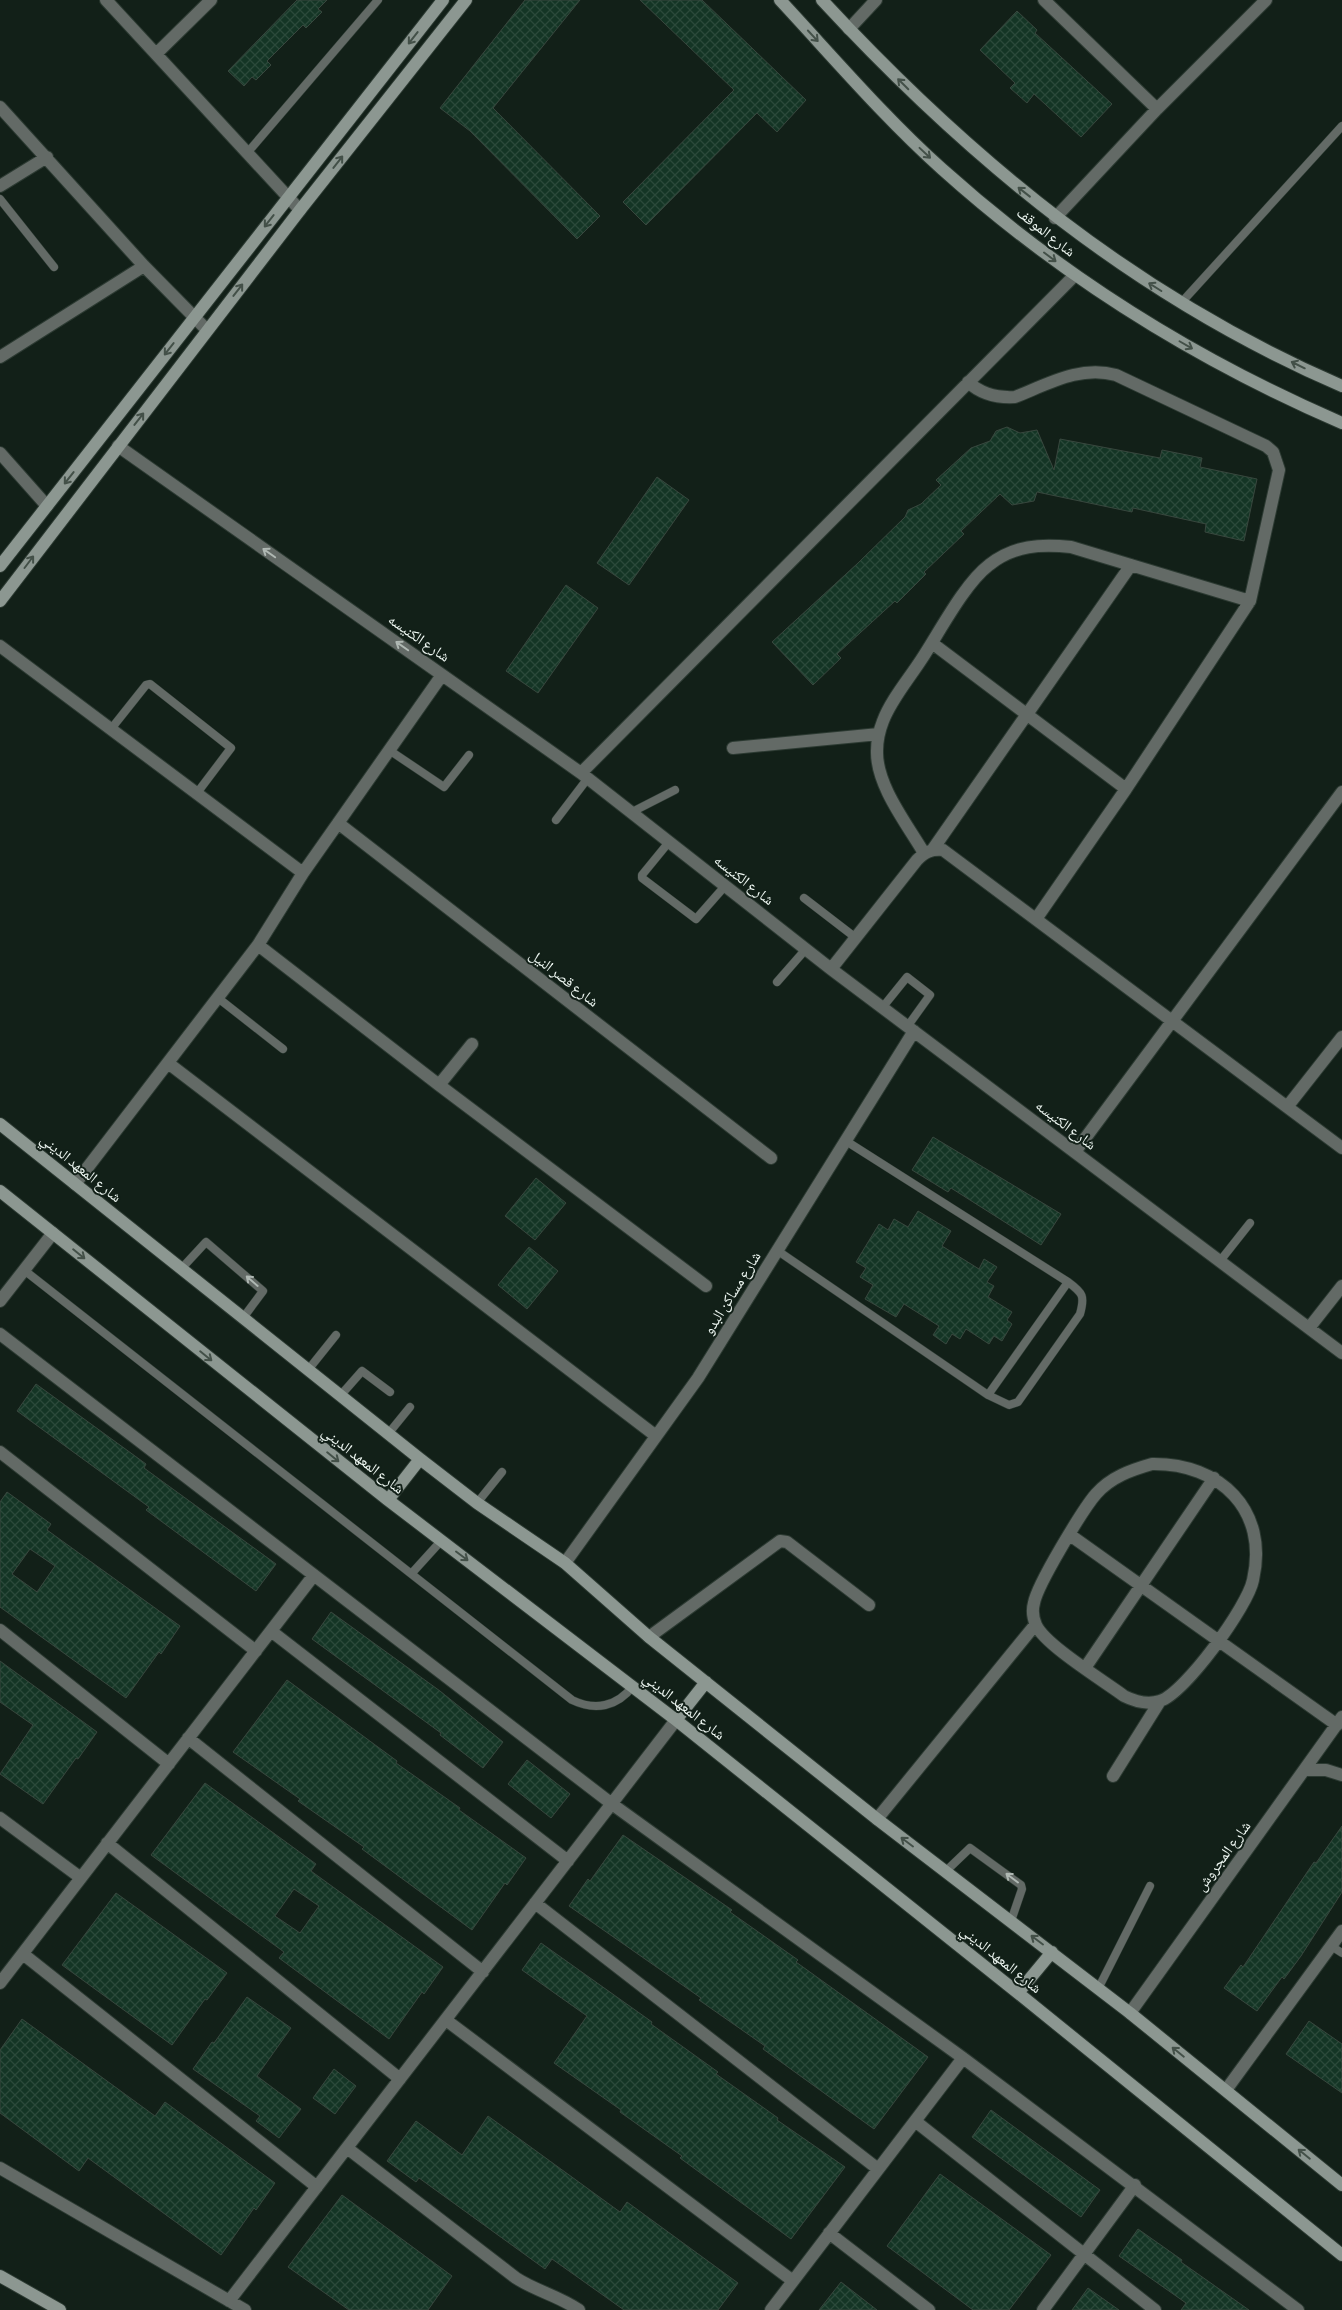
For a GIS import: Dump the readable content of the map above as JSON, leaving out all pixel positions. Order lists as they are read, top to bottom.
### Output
{
  "streets": {
    "street": [
      "شارع الموقف",
      "شارع الكنيسه",
      "شارع قصر النيل",
      "شارع المعهد الديني",
      "شارع مساكن البدو",
      "شارع المجروش"
    ]
  },
  "crossings": [
    ["شارع الكنيسه", "شارع مساكن البدو"],
    ["شارع المعهد الديني", "شارع مساكن البدو"],
    ["شارع المعهد الديني", "شارع المجروش"]
  ]
}
